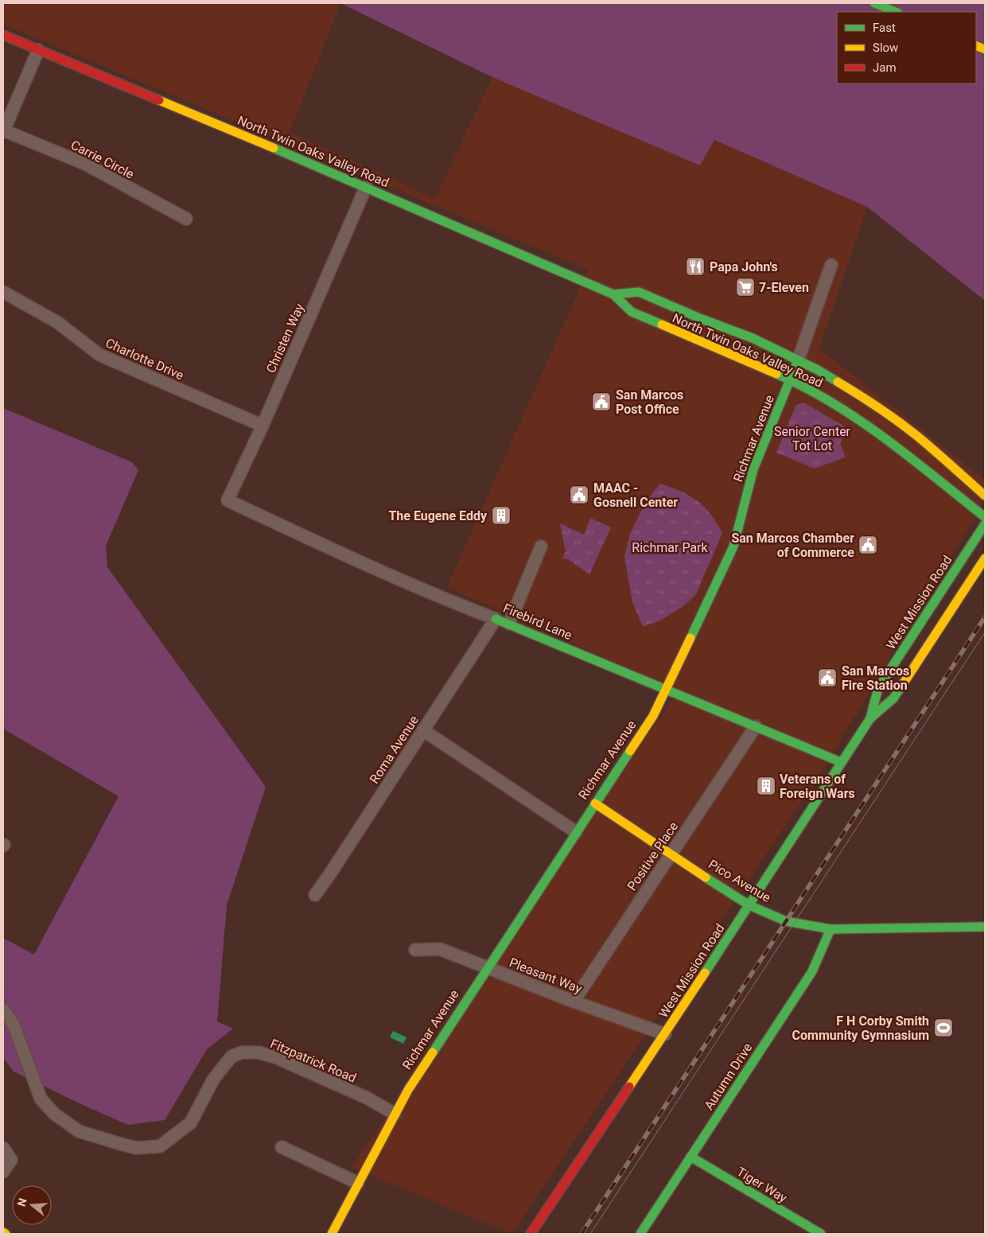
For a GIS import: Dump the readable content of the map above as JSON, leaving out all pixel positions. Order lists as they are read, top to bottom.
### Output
{
  "streets": {
    "main road": [
      "North Twin Oaks Valley Road",
      "Richmar Avenue",
      "West Mission Road",
      "Firebird Lane",
      "Pico Avenue",
      "Autumn Drive",
      "Tiger Way"
    ],
    "street": [
      "Carrie Circle",
      "Christen Way",
      "Charlotte Drive",
      "Roma Avenue",
      "Positive Place",
      "Pleasant Way",
      "Fitzpatrick Road"
    ]
  },
  "crossings": [
    ["North Twin Oaks Valley Road", "Christen Way"],
    ["North Twin Oaks Valley Road", "Richmar Avenue"],
    ["Christen Way", "Charlotte Drive"],
    ["Christen Way", "Firebird Lane"],
    ["Richmar Avenue", "Firebird Lane"],
    ["Richmar Avenue", "Pico Avenue"],
    ["Richmar Avenue", "Pleasant Way"],
    ["Richmar Avenue", "Fitzpatrick Road"],
    ["West Mission Road", "Firebird Lane"],
    ["West Mission Road", "Pico Avenue"],
    ["West Mission Road", "Pleasant Way"],
    ["Firebird Lane", "Roma Avenue"],
    ["Firebird Lane", "Positive Place"],
    ["Positive Place", "Pico Avenue"],
    ["Positive Place", "Pleasant Way"],
    ["Pico Avenue", "Autumn Drive"],
    ["Autumn Drive", "Tiger Way"]
  ],
  "parks": ["Senior Center Tot Lot", "Richmar Park"],
  "places": {
    "restaurant": ["Papa John's"],
    "supermarket": ["7-Eleven"],
    "public building": [
      "San Marcos Post Office",
      "MAAC - Gosnell Center",
      "San Marcos Chamber of Commerce",
      "San Marcos Fire Station"
    ],
    "building": ["The Eugene Eddy", "Veterans of Foreign Wars"],
    "sports": ["F H Corby Smith Community Gymnasium"]
  },
  "legend": ["Fast", "Slow", "Jam"],
  "north": "left"
}
